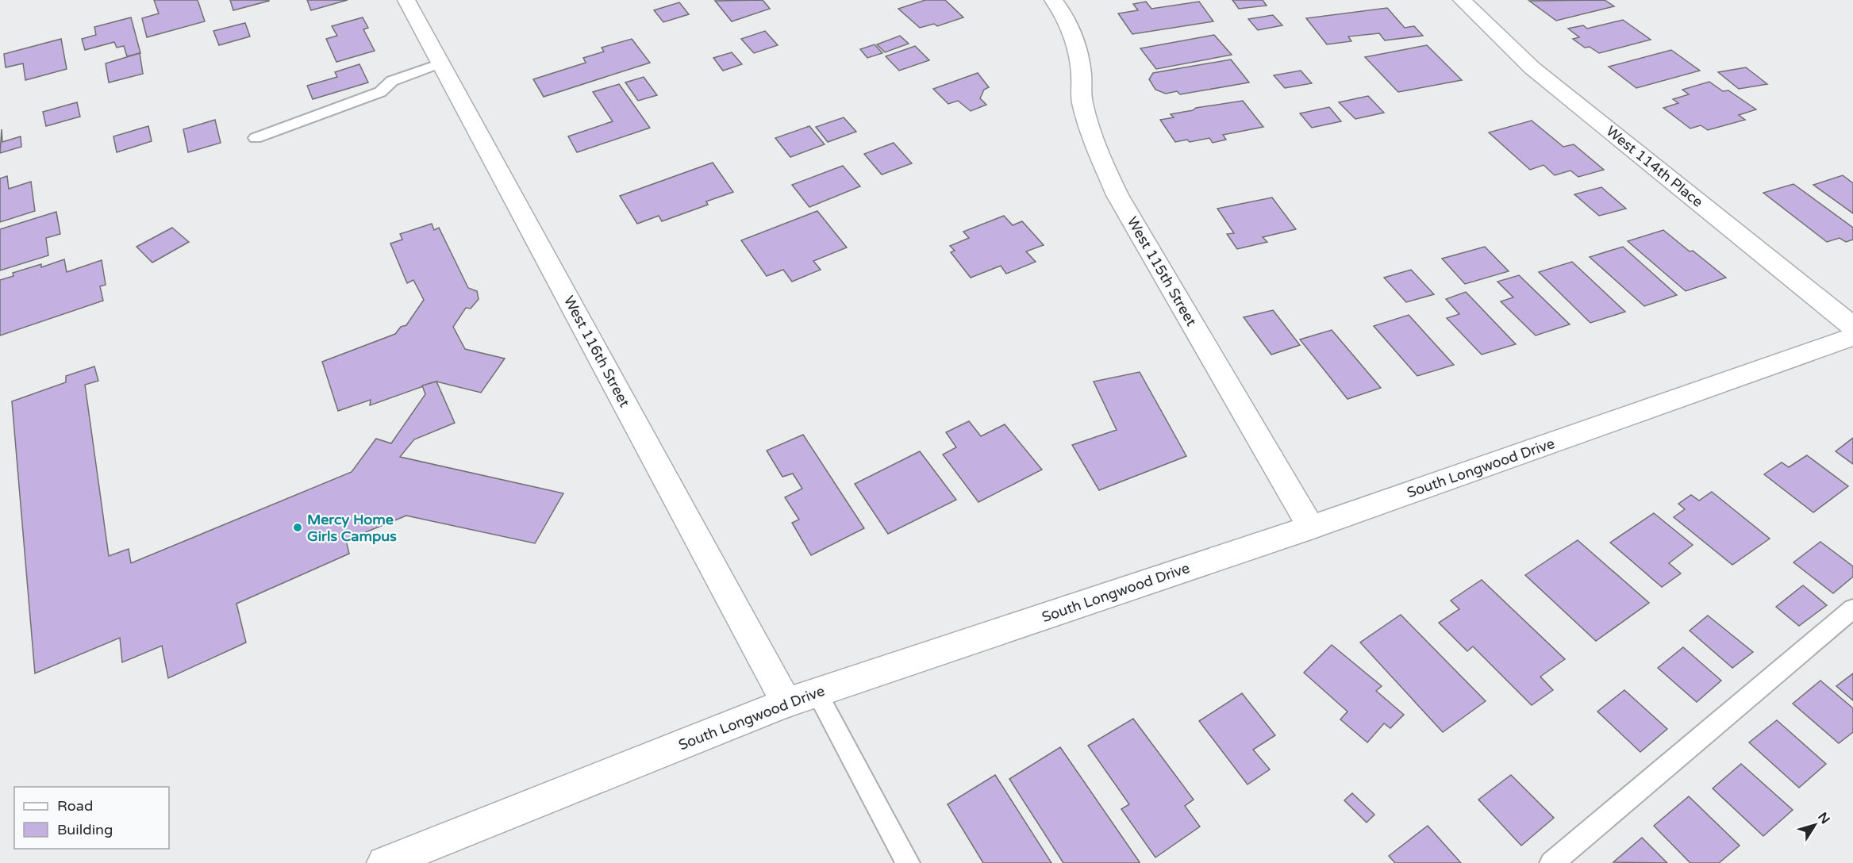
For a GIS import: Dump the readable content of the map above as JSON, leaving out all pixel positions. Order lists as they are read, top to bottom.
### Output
{
  "streets": {
    "street": [
      "West 114th Place",
      "West 115th Street",
      "West 116th Street",
      "South Longwood Drive"
    ]
  },
  "crossings": [
    ["West 115th Street", "South Longwood Drive"],
    ["West 116th Street", "South Longwood Drive"]
  ],
  "places": ["Mercy Home Girls Campus"],
  "legend": ["Road", "Building"],
  "north": "top right"
}
